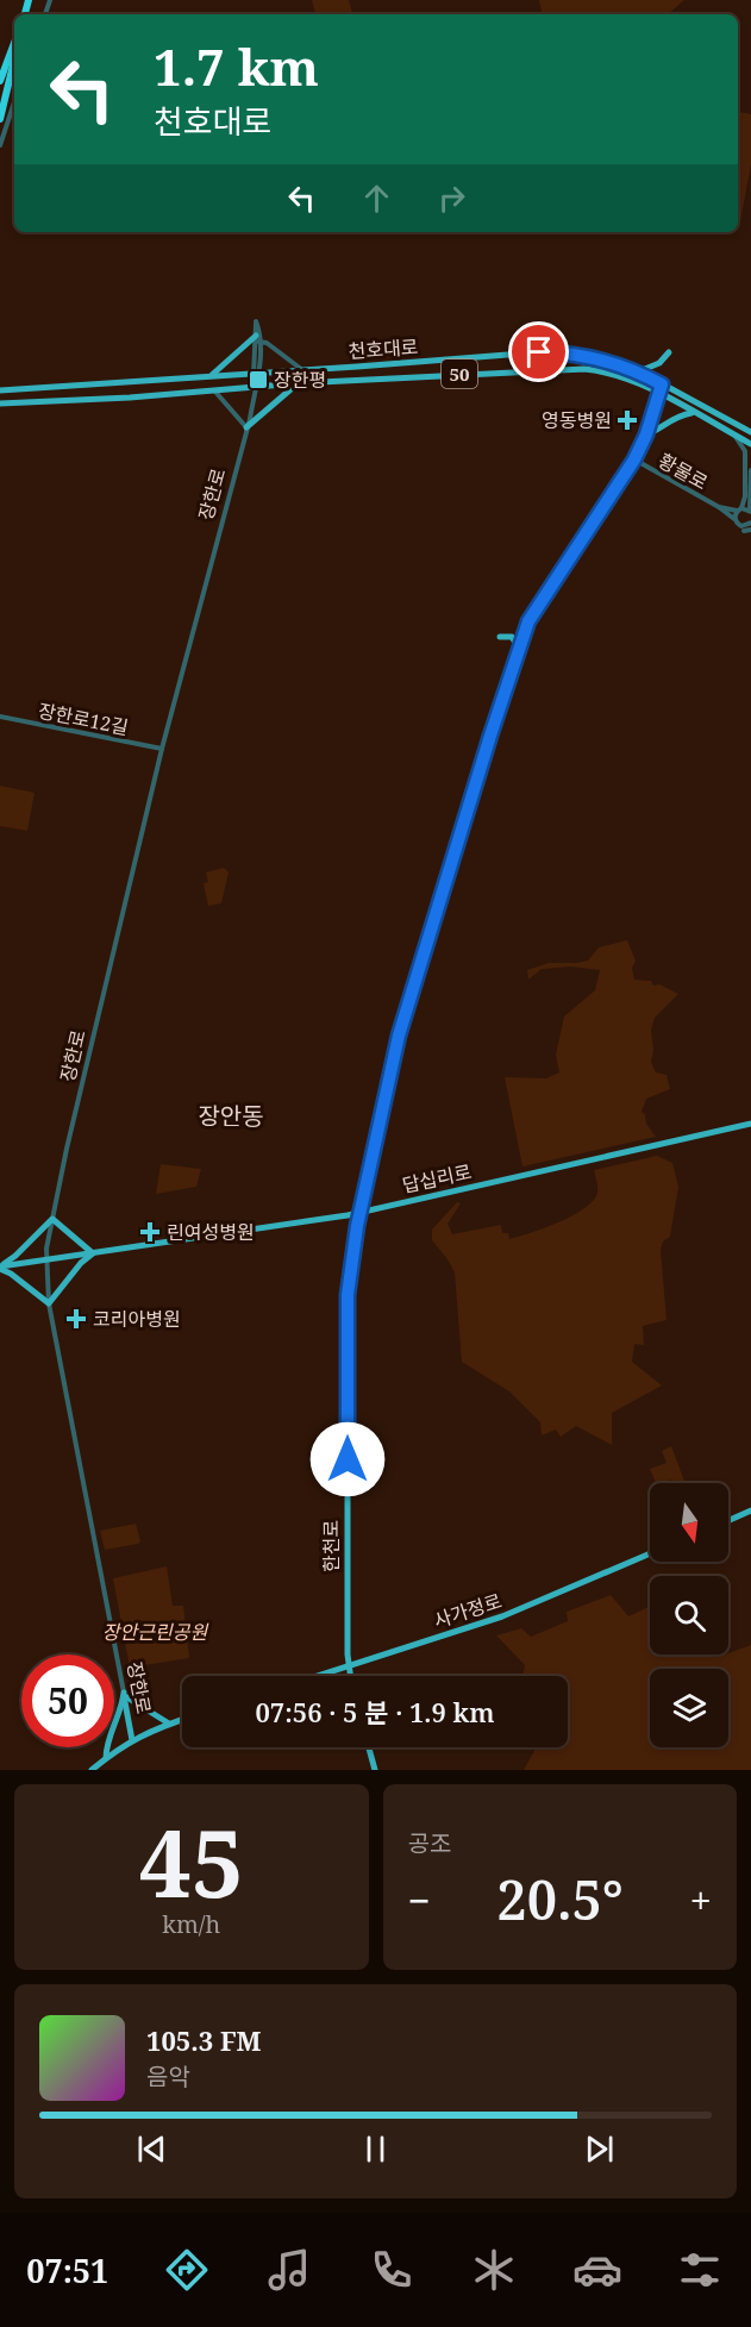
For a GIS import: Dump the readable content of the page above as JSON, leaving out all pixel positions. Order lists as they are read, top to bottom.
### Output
{
  "streets": {
    "main road": [
      "천호대로",
      "50",
      "장한로",
      "답십리로",
      "한천로",
      "사가정로"
    ],
    "street": ["황물로", "장한로12길"]
  },
  "crossings": [
    ["천호대로", "장한로"],
    ["천호대로", "한천로"],
    ["황물로", "한천로"],
    ["장한로", "장한로12길"],
    ["장한로", "답십리로"],
    ["답십리로", "한천로"],
    ["한천로", "사가정로"]
  ],
  "districts": ["장안동"],
  "parks": ["장안근린공원"],
  "places": {
    "transit": ["장한평"],
    "health": ["영동병원", "린여성병원", "코리아병원"]
  },
  "north": "bottom",
  "page": {
    "turn": ["1.7 km", "천호대로"],
    "limit": "50",
    "trip": "07:56 · 5 분 · 1.9 km",
    "tile": [
      ["45", "km/h"],
      "공조"
    ],
    "heat": ["−", "20.5°", "+"],
    "song": ["105.3 FM", "음악"],
    "tabs": "07:51"
  }
}
